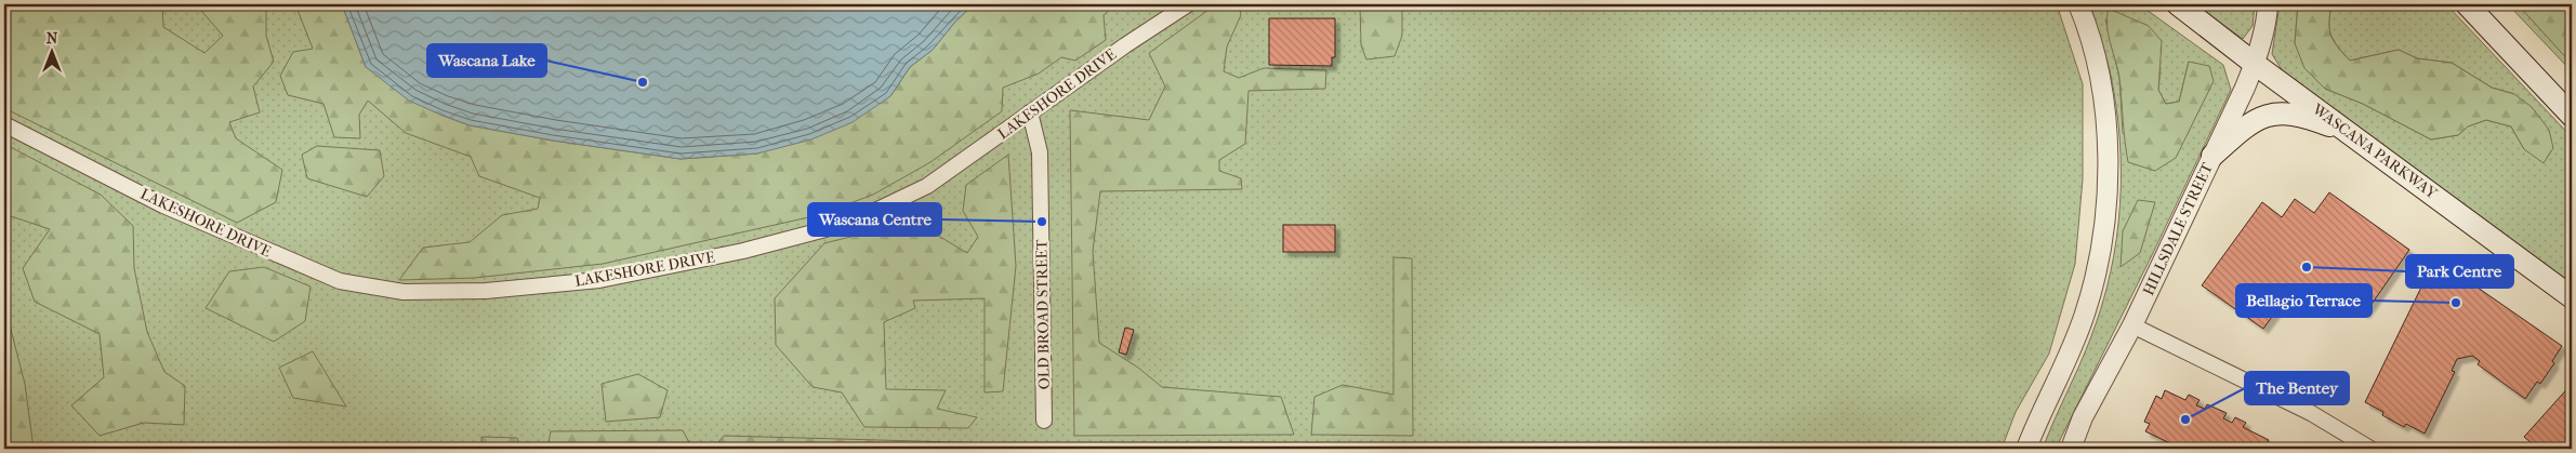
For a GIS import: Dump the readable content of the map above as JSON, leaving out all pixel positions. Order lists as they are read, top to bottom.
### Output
{
  "streets": {
    "main road": ["WASCANA PARKWAY"],
    "street": ["LAKESHORE DRIVE", "HILLSDALE STREET", "OLD BROAD STREET"]
  },
  "crossings": [
    ["LAKESHORE DRIVE", "OLD BROAD STREET"],
    ["WASCANA PARKWAY", "HILLSDALE STREET"]
  ],
  "places": [
    "Wascana Lake",
    "Wascana Centre",
    "Park Centre",
    "Bellagio Terrace",
    "The Bentey"
  ],
  "north": "top"
}
